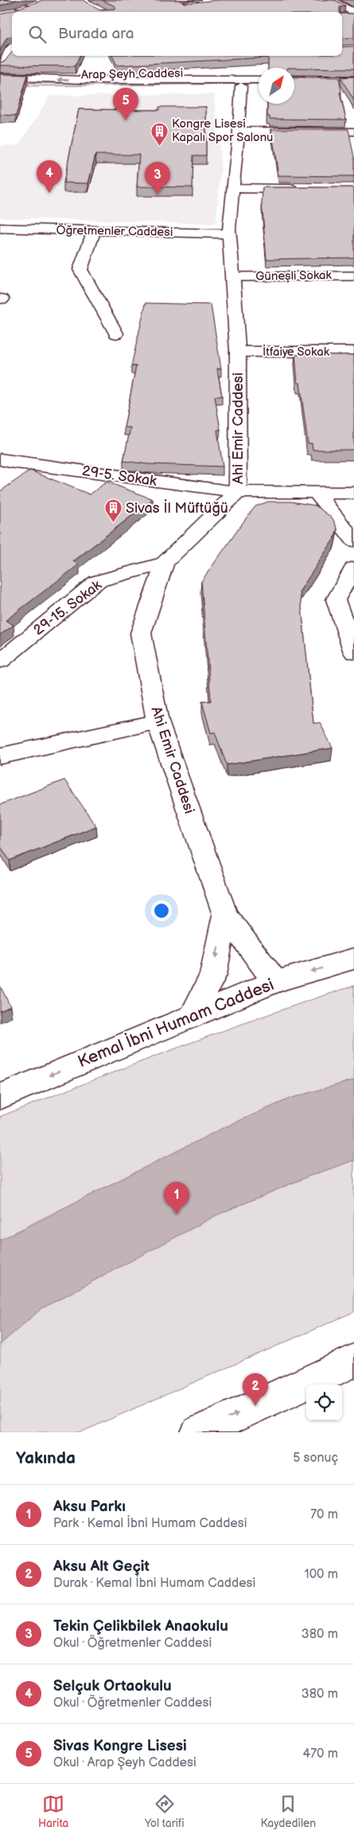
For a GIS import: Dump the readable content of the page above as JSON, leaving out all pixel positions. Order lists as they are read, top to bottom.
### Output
{
  "streets": {
    "street": [
      "Arap Şeyh Caddesi",
      "Öğretmenler Caddesi",
      "Güneşli Sokak",
      "İtfaiye Sokak",
      "Ahi Emir Caddesi",
      "29-5. Sokak",
      "29-15. Sokak",
      "Kemal İbni Humam Caddesi"
    ]
  },
  "crossings": [
    ["Arap Şeyh Caddesi", "Ahi Emir Caddesi"],
    ["Öğretmenler Caddesi", "Ahi Emir Caddesi"],
    ["Güneşli Sokak", "Ahi Emir Caddesi"],
    ["İtfaiye Sokak", "Ahi Emir Caddesi"],
    ["Ahi Emir Caddesi", "29-5. Sokak"],
    ["Ahi Emir Caddesi", "29-15. Sokak"],
    ["Ahi Emir Caddesi", "Kemal İbni Humam Caddesi"]
  ],
  "one_way": ["Kemal İbni Humam Caddesi"],
  "places": {
    "building": ["Kongre Lisesi Kapalı Spor Salonu", "Sivas İl Müftüğü"]
  },
  "north": "top right",
  "page": {
    "search": "Burada ara",
    "pins": [
      "5",
      "4",
      "3",
      "1",
      "2"
    ],
    "heading": ["Yakında", "5 sonuç"],
    "list": [
      {
        "mark": "1",
        "name": "Aksu Parkı",
        "note": "Park · Kemal İbni Humam Caddesi",
        "value": "70 m"
      },
      {
        "mark": "2",
        "name": "Aksu Alt Geçit",
        "note": "Durak · Kemal İbni Humam Caddesi",
        "value": "100 m"
      },
      {
        "mark": "3",
        "name": "Tekin Çelikbilek Anaokulu",
        "note": "Okul · Öğretmenler Caddesi",
        "value": "380 m"
      },
      {
        "mark": "4",
        "name": "Selçuk Ortaokulu",
        "note": "Okul · Öğretmenler Caddesi",
        "value": "380 m"
      },
      {
        "mark": "5",
        "name": "Sivas Kongre Lisesi",
        "note": "Okul · Arap Şeyh Caddesi",
        "value": "470 m"
      }
    ],
    "nav": ["Harita", "Yol tarifi", "Kaydedilen"]
  }
}
